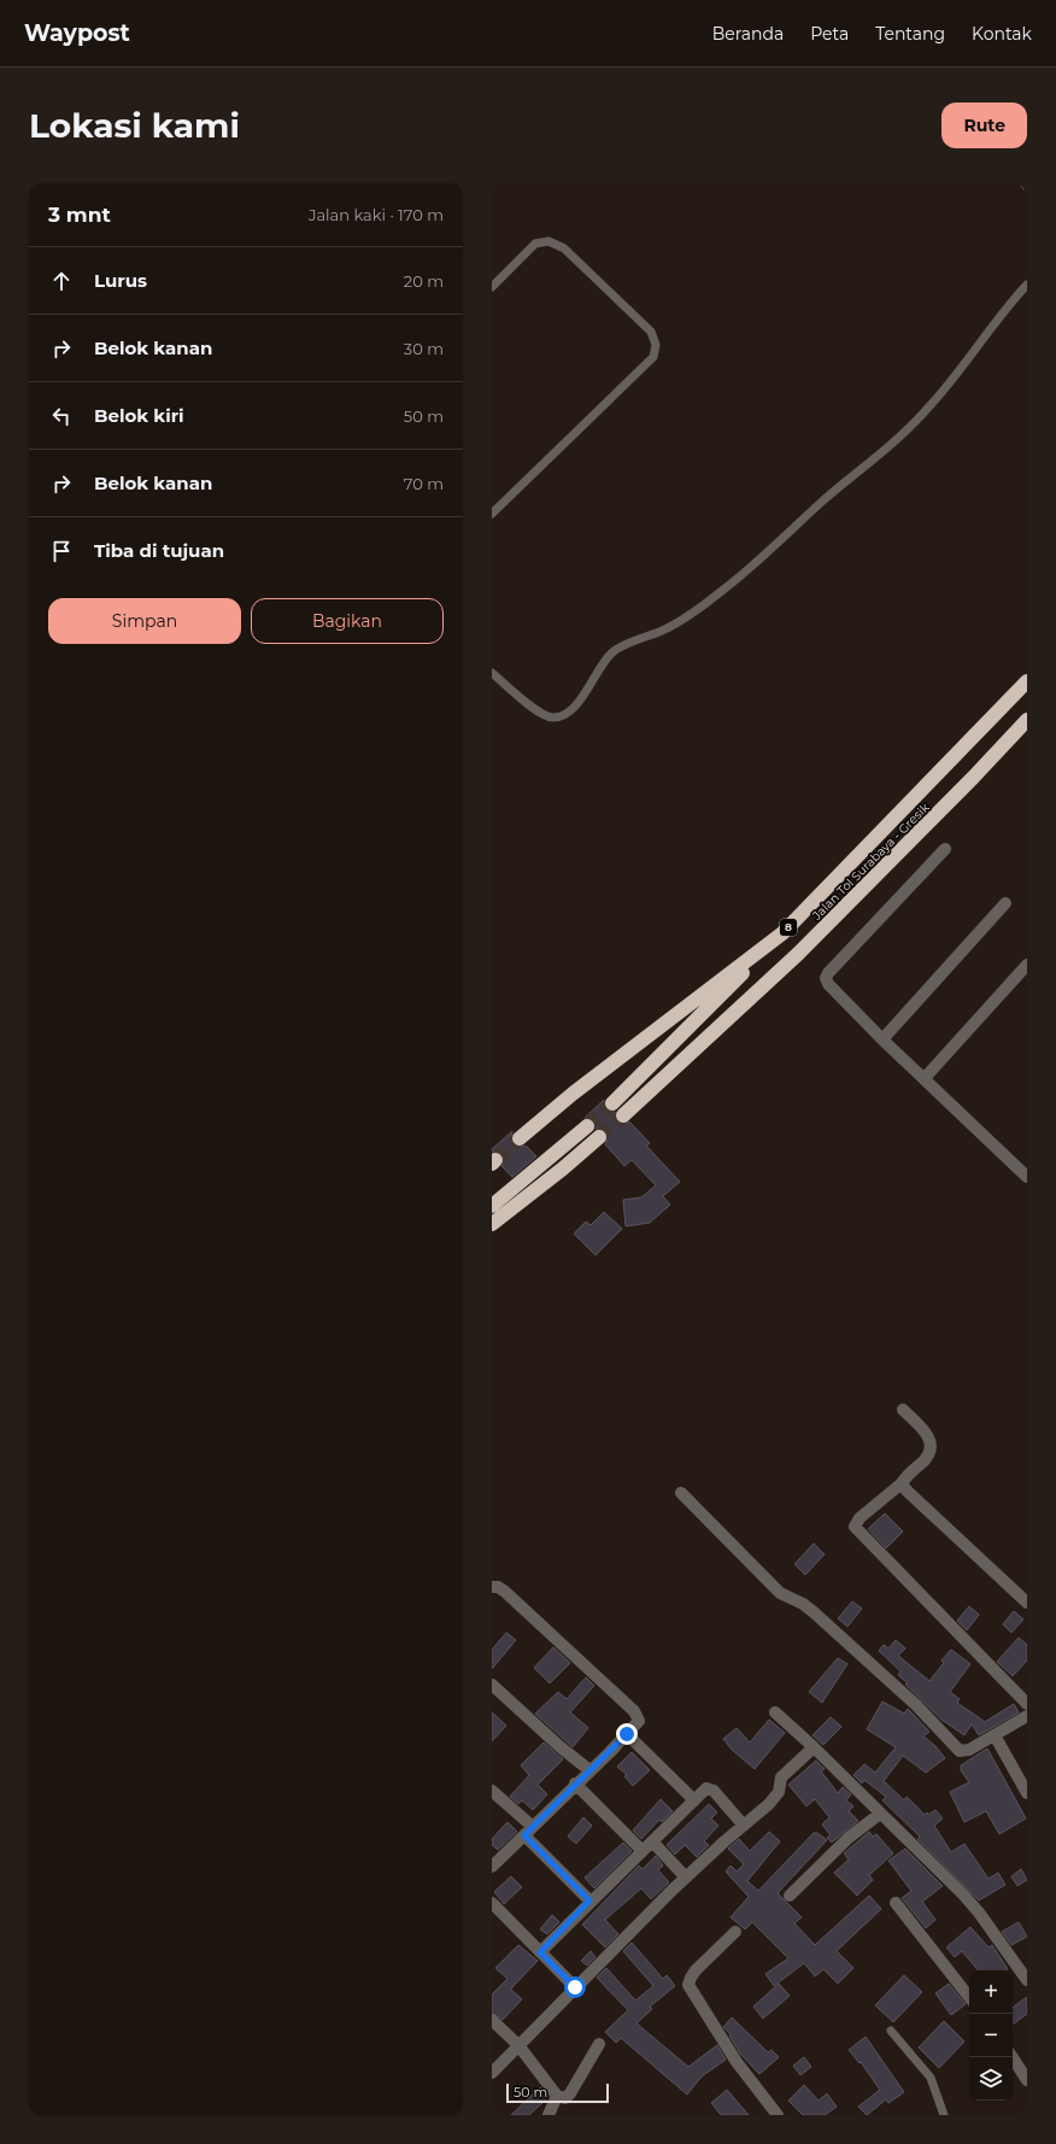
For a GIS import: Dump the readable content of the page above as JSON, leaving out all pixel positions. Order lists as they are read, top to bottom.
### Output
{
  "streets": {
    "highway": ["Jalan Tol Surabaya - Gresik", "8"]
  },
  "scale_bar": "50 m",
  "page": {
    "header": "Waypost",
    "nav": [
      "Beranda",
      "Peta",
      "Tentang",
      "Kontak"
    ],
    "buttons": [
      "Rute",
      ["Simpan", "Bagikan"]
    ],
    "title": "Lokasi kami",
    "heading": ["3 mnt", "Jalan kaki · 170 m"],
    "list": [
      ["Lurus", "20 m"],
      ["Belok kanan", "30 m"],
      ["Belok kiri", "50 m"],
      ["Belok kanan", "70 m"],
      "Tiba di tujuan"
    ],
    "map_buttons": ["+", "−"],
    "scale": "50 m"
  }
}
